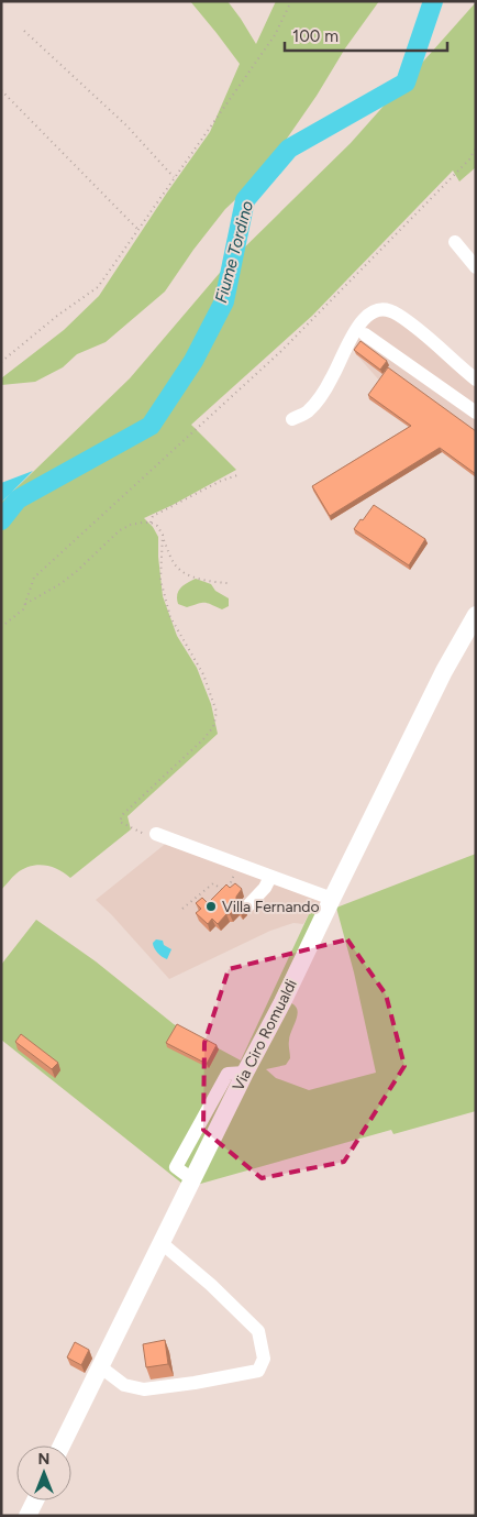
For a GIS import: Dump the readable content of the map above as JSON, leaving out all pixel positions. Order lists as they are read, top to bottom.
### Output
{
  "streets": {
    "main road": ["Via Ciro Romualdi"]
  },
  "water": ["Fiume Tordino"],
  "places": ["Villa Fernando"],
  "scale_bar": "100 m",
  "north": "top"
}
